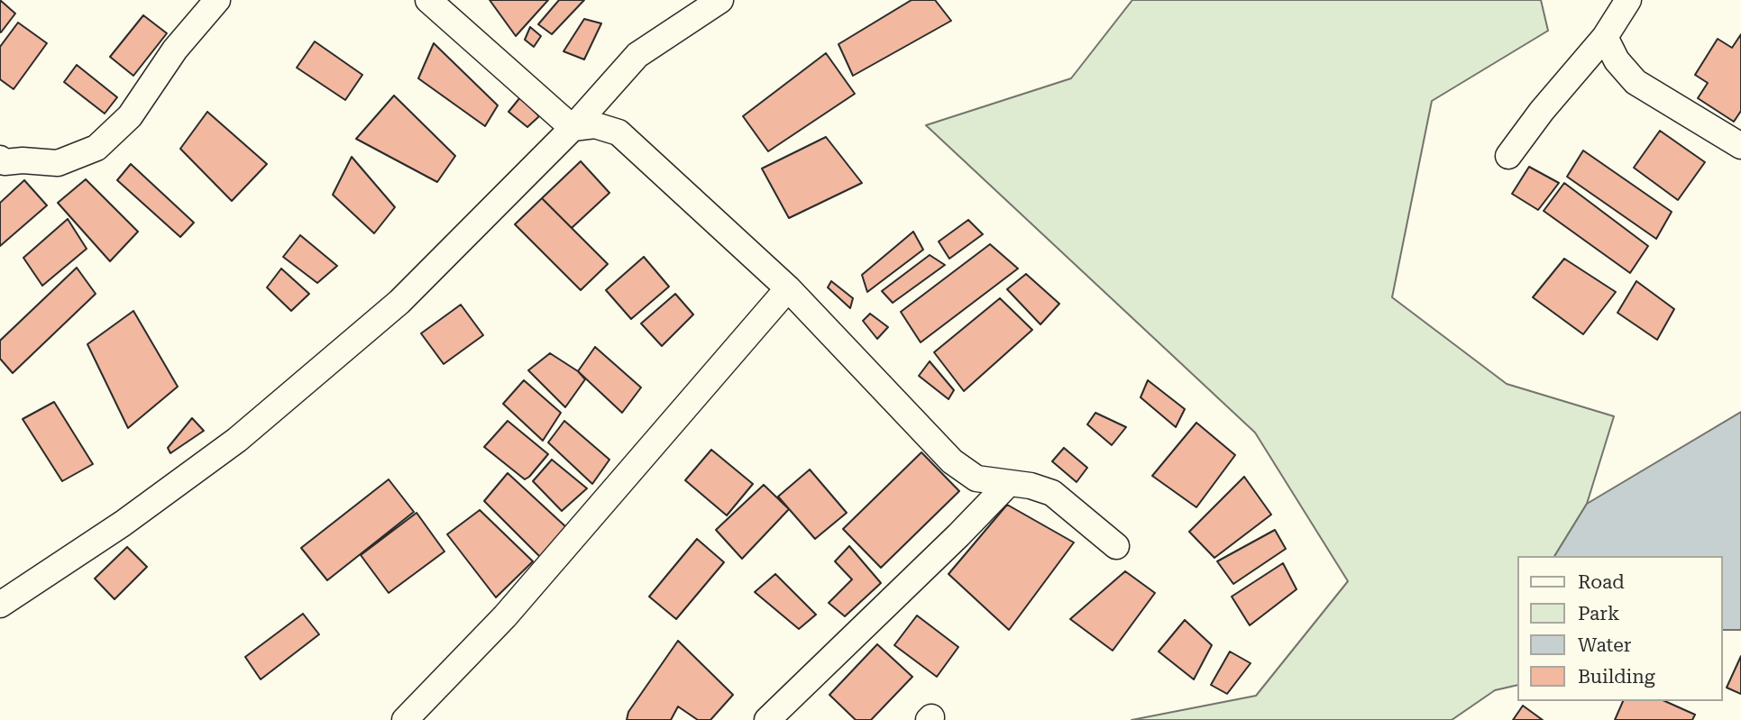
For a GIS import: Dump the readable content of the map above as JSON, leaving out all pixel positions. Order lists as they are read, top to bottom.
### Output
{
  "legend": [
    "Road",
    "Park",
    "Water",
    "Building"
  ]
}
